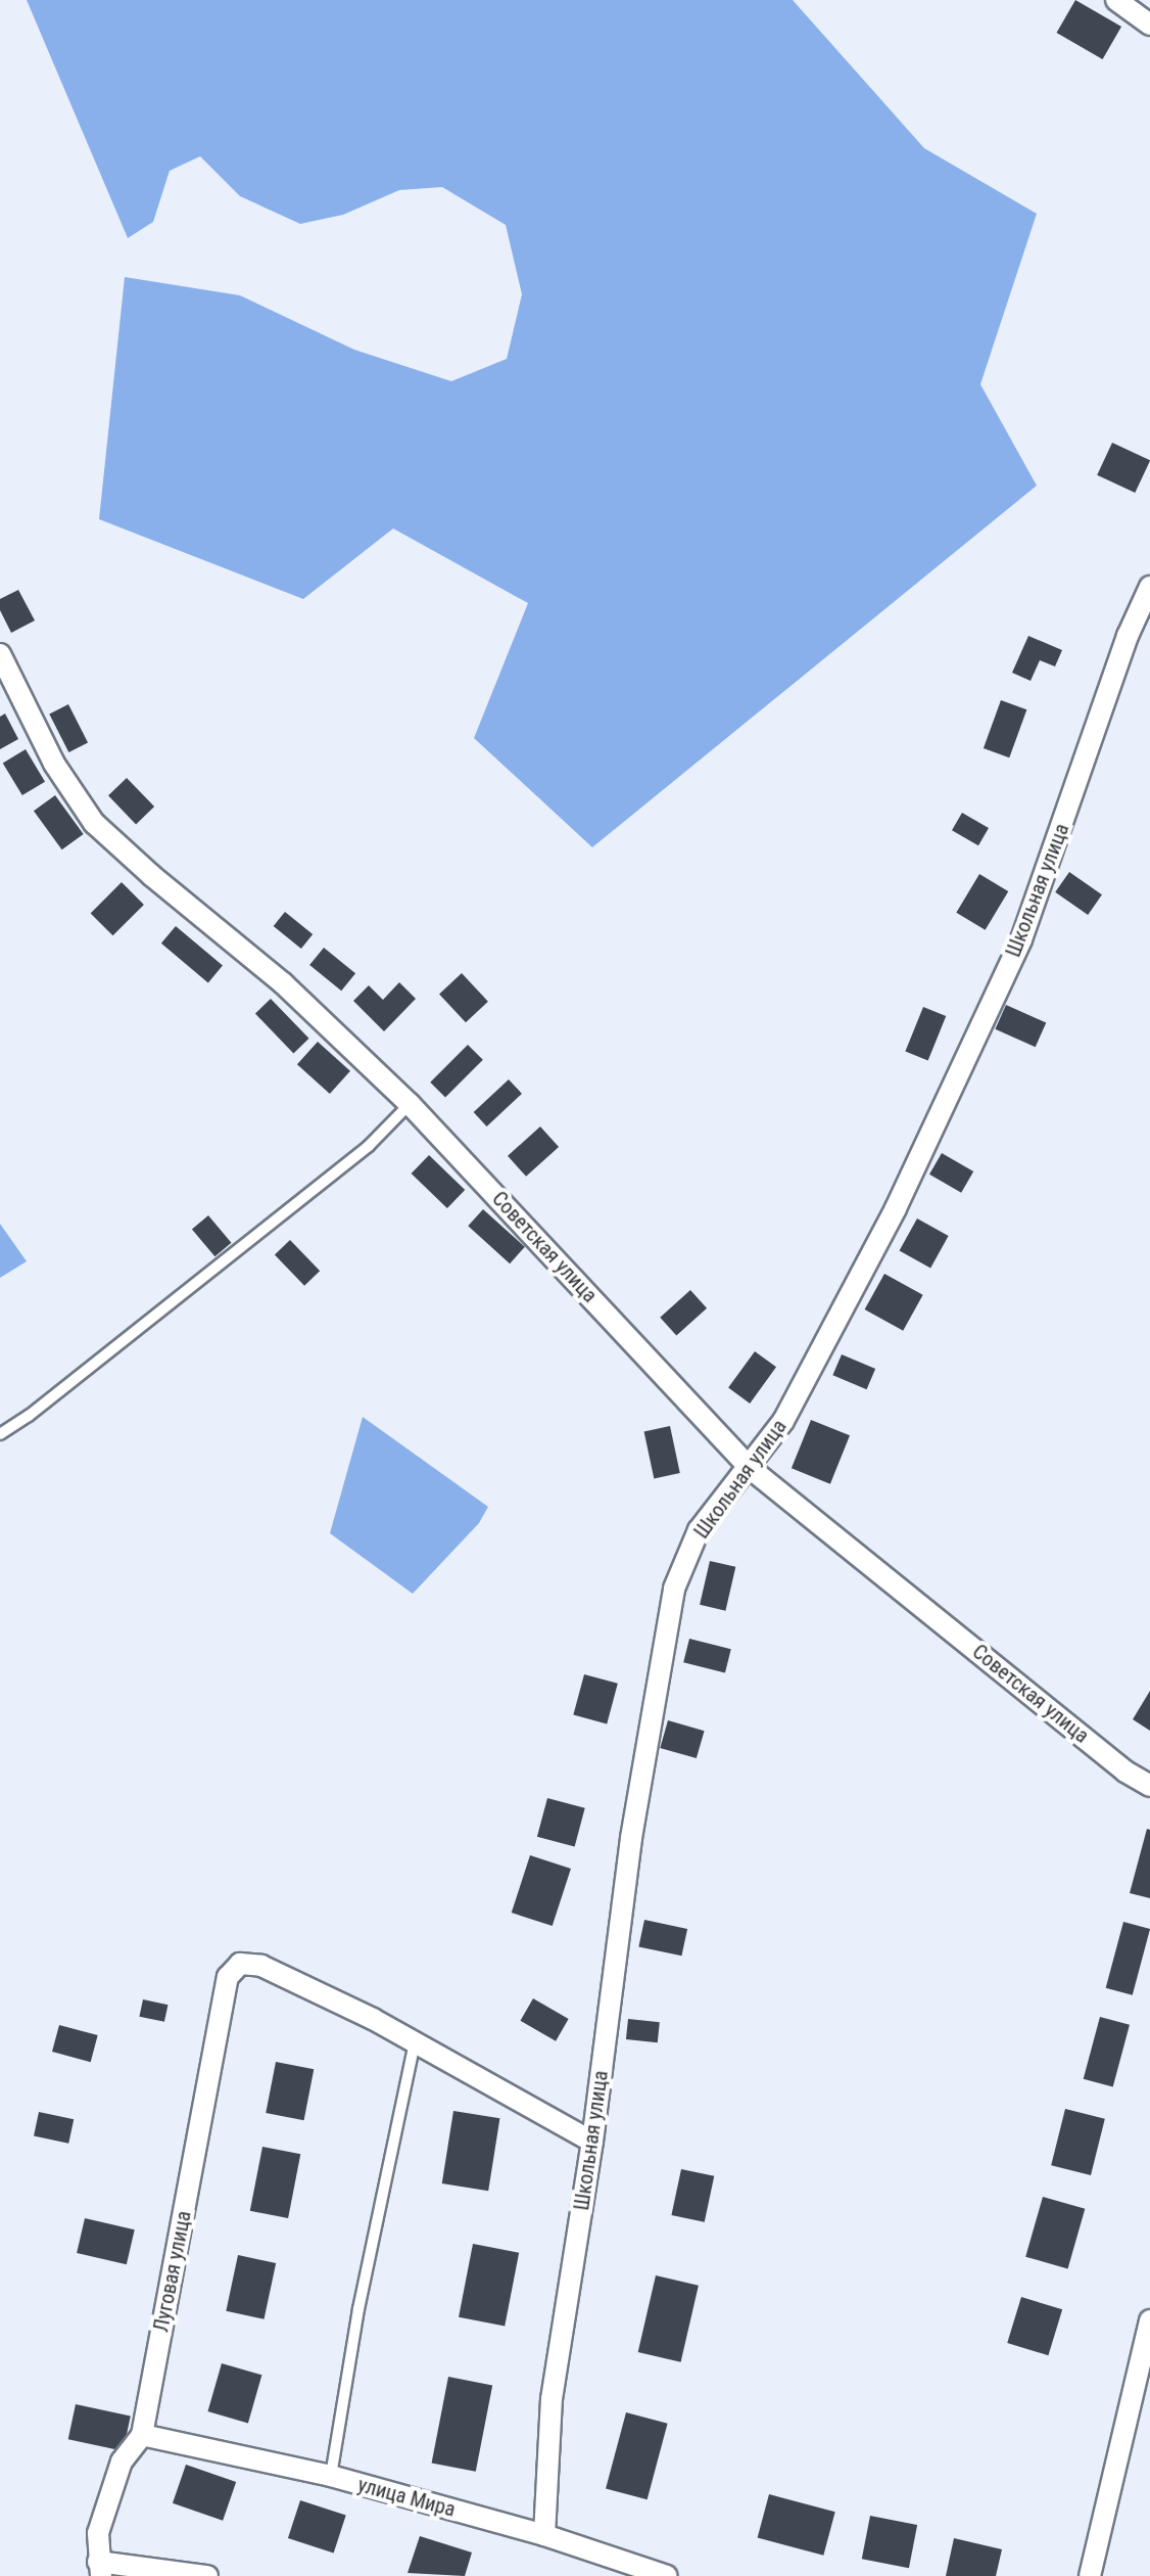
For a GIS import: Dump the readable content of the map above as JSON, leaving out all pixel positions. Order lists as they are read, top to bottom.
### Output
{
  "streets": {
    "street": [
      "Школьная улица",
      "Советская улица",
      "Луговая улица",
      "улица Мира"
    ]
  },
  "crossings": [
    ["Школьная улица", "Советская улица"],
    ["Школьная улица", "улица Мира"],
    ["Луговая улица", "улица Мира"]
  ]
}
